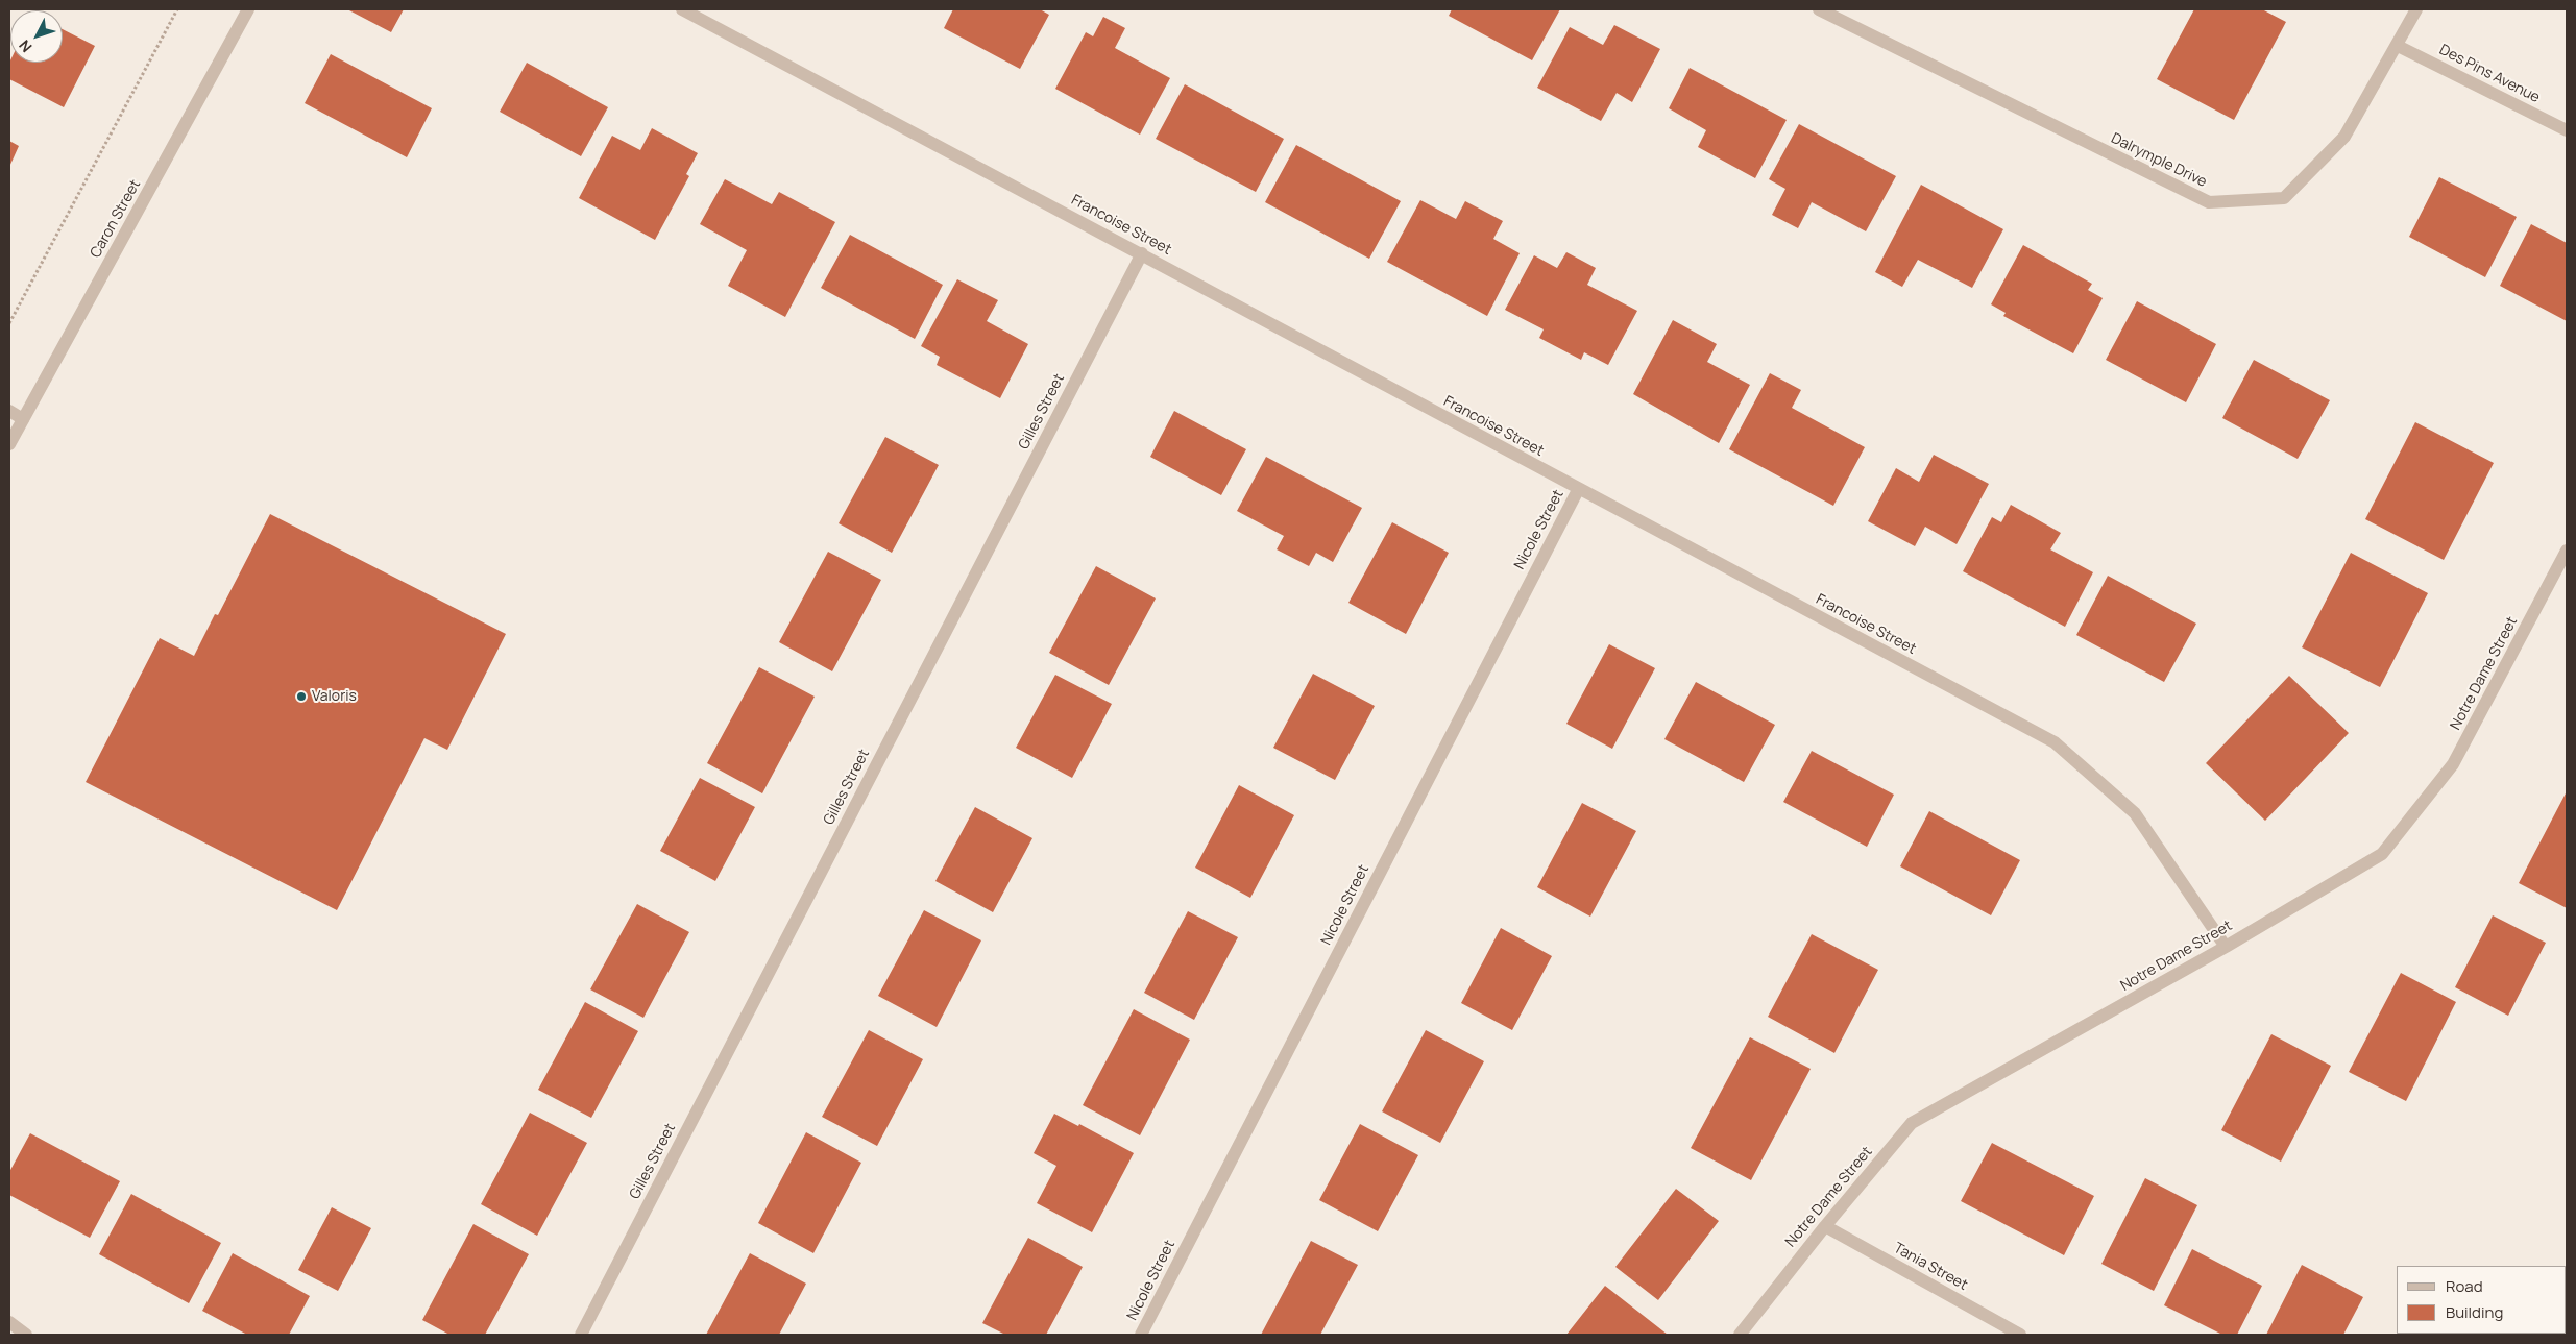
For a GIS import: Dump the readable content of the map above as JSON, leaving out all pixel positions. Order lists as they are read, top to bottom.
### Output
{
  "streets": {
    "street": [
      "Des Pins Avenue",
      "Dalrymple Drive",
      "Caron Street",
      "Francoise Street",
      "Gilles Street",
      "Nicole Street",
      "Notre Dame Street",
      "Tania Street"
    ]
  },
  "crossings": [
    ["Des Pins Avenue", "Dalrymple Drive"],
    ["Francoise Street", "Gilles Street"],
    ["Francoise Street", "Nicole Street"],
    ["Francoise Street", "Notre Dame Street"],
    ["Notre Dame Street", "Tania Street"]
  ],
  "places": ["Valoris"],
  "legend": ["Road", "Building"],
  "north": "bottom left"
}
